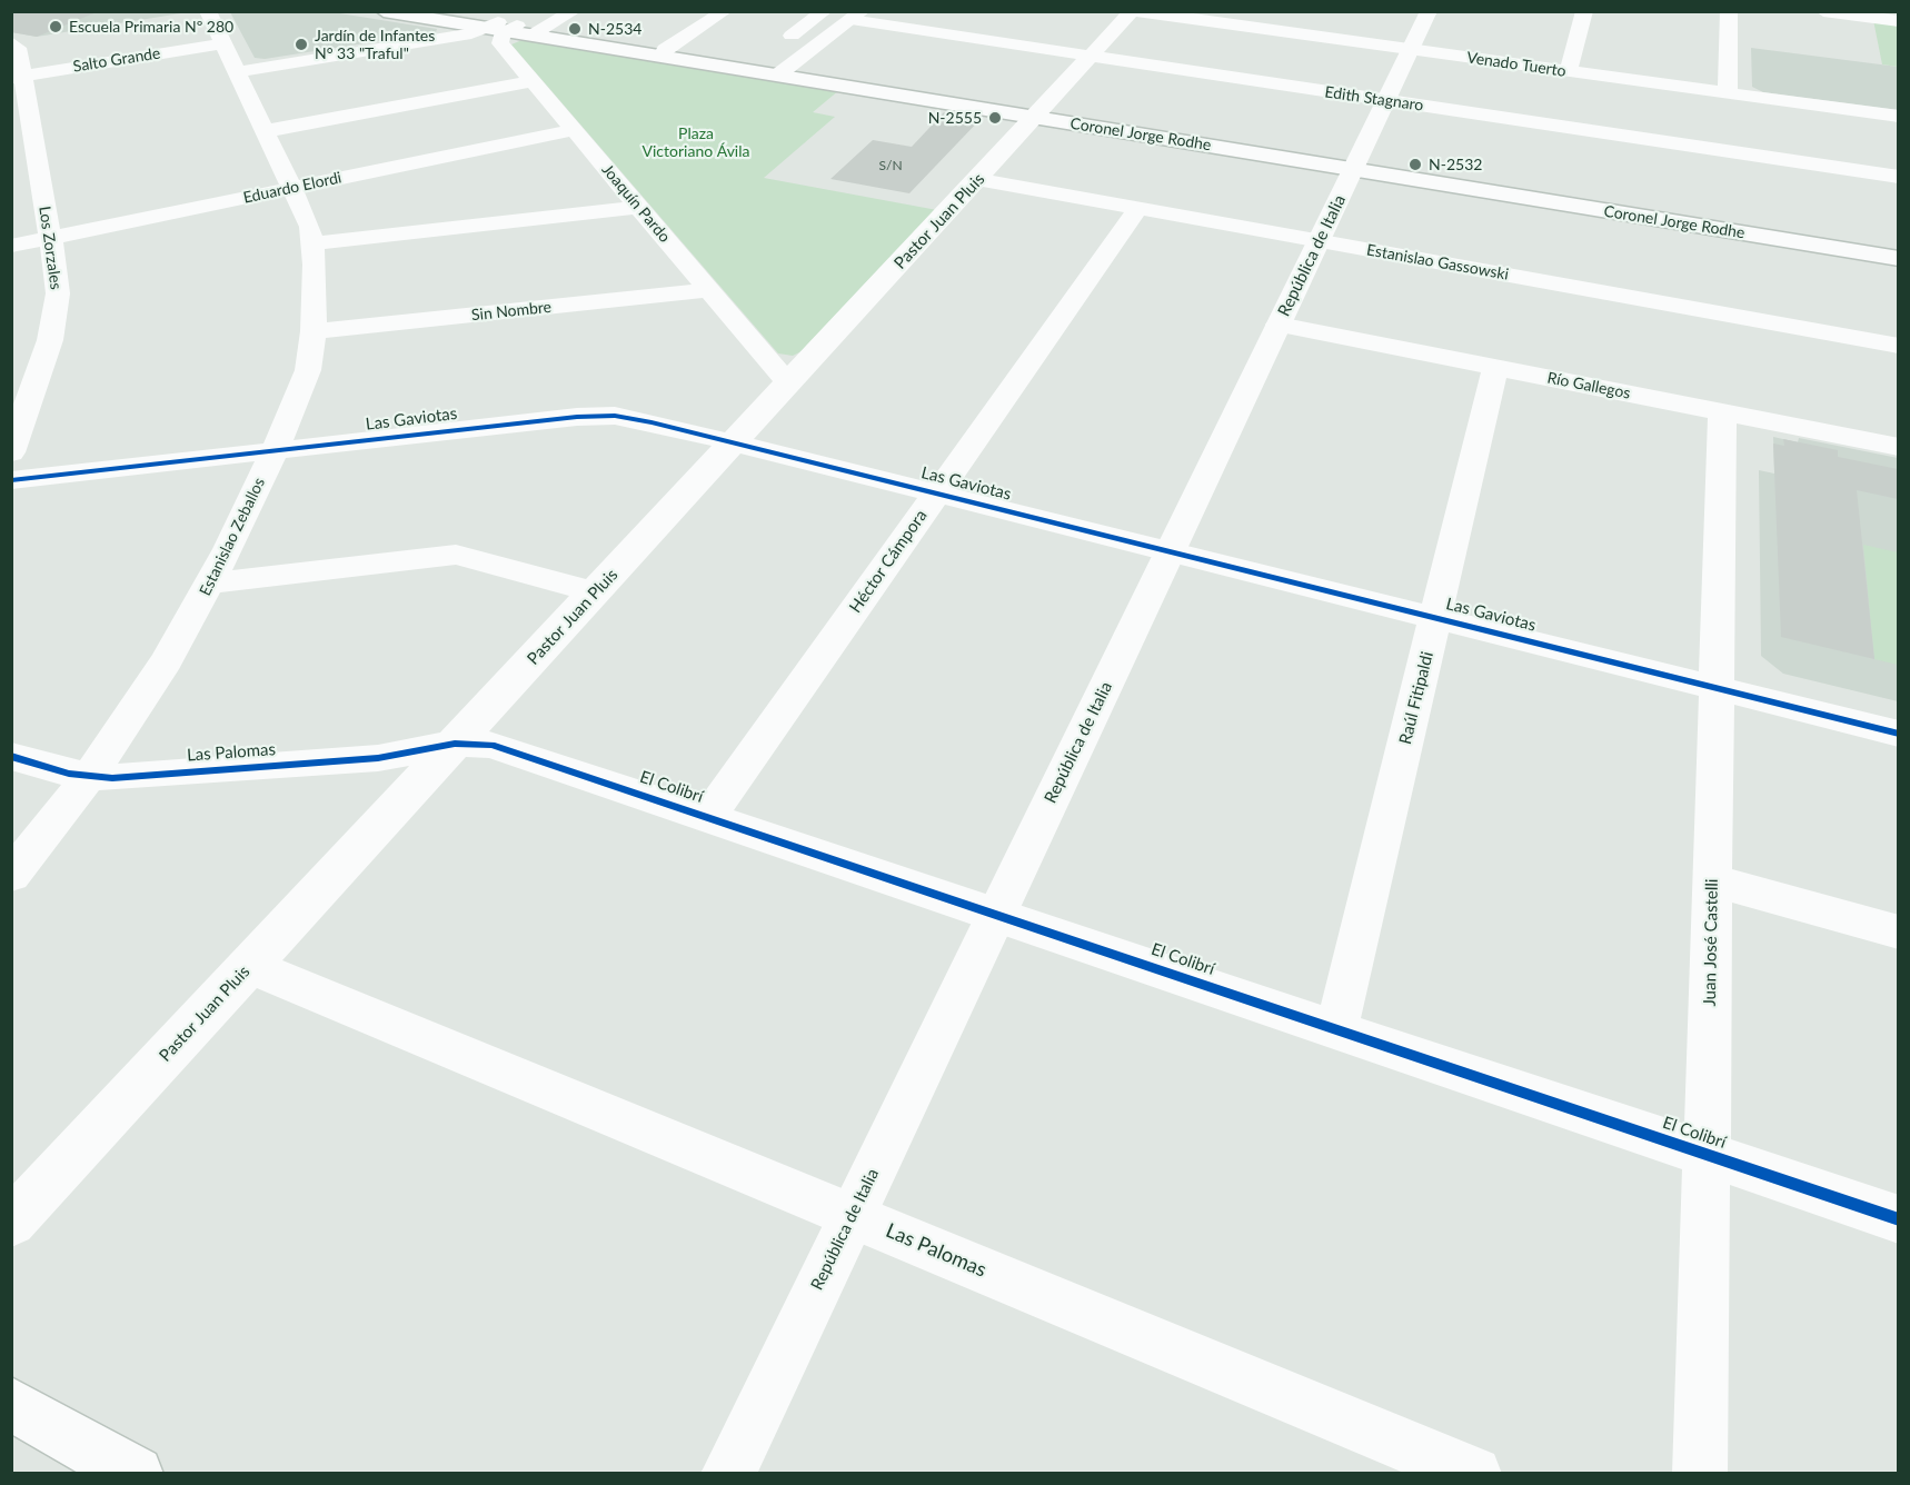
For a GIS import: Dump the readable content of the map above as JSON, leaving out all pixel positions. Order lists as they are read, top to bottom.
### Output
{
  "streets": {
    "street": [
      "Salto Grande",
      "Venado Tuerto",
      "Edith Stagnaro",
      "Coronel Jorge Rodhe",
      "Eduardo Elordi",
      "Joaquín Pardo",
      "Pastor Juan Pluis",
      "Los Zorzales",
      "República de Italia",
      "Estanislao Gassowski",
      "Sin Nombre",
      "Río Gallegos",
      "Las Gaviotas",
      "Estanislao Zeballos",
      "Héctor Cámpora",
      "Raúl Fitipaldi",
      "Las Palomas",
      "El Colibrí",
      "Juan José Castelli"
    ]
  },
  "crossings": [
    ["Salto Grande", "Los Zorzales"],
    ["Salto Grande", "Estanislao Zeballos"],
    ["Venado Tuerto", "Pastor Juan Pluis"],
    ["Venado Tuerto", "República de Italia"],
    ["Edith Stagnaro", "Pastor Juan Pluis"],
    ["Edith Stagnaro", "República de Italia"],
    ["Coronel Jorge Rodhe", "Joaquín Pardo"],
    ["Coronel Jorge Rodhe", "Pastor Juan Pluis"],
    ["Coronel Jorge Rodhe", "República de Italia"],
    ["Eduardo Elordi", "Joaquín Pardo"],
    ["Eduardo Elordi", "Los Zorzales"],
    ["Eduardo Elordi", "Estanislao Zeballos"],
    ["Joaquín Pardo", "Pastor Juan Pluis"],
    ["Joaquín Pardo", "Sin Nombre"],
    ["Pastor Juan Pluis", "Estanislao Gassowski"],
    ["Pastor Juan Pluis", "Las Gaviotas"],
    ["Pastor Juan Pluis", "Las Palomas"],
    ["Pastor Juan Pluis", "El Colibrí"],
    ["República de Italia", "Estanislao Gassowski"],
    ["República de Italia", "Río Gallegos"],
    ["República de Italia", "Las Gaviotas"],
    ["República de Italia", "Las Palomas"],
    ["República de Italia", "El Colibrí"],
    ["Estanislao Gassowski", "Héctor Cámpora"],
    ["Sin Nombre", "Estanislao Zeballos"],
    ["Río Gallegos", "Raúl Fitipaldi"],
    ["Río Gallegos", "Juan José Castelli"],
    ["Las Gaviotas", "Estanislao Zeballos"],
    ["Las Gaviotas", "Héctor Cámpora"],
    ["Las Gaviotas", "Raúl Fitipaldi"],
    ["Las Gaviotas", "Juan José Castelli"],
    ["Estanislao Zeballos", "Las Palomas"],
    ["Héctor Cámpora", "El Colibrí"],
    ["Raúl Fitipaldi", "El Colibrí"],
    ["Las Palomas", "El Colibrí"],
    ["El Colibrí", "Juan José Castelli"]
  ],
  "parks": ["Plaza Victoriano Ávila"],
  "places": [
    "Escuela Primaria Nº 280",
    "N-2534",
    "Jardín de Infantes N° 33 \"Traful\"",
    "N-2555",
    "N-2532"
  ],
  "house_numbers": ["S/N"]
}
